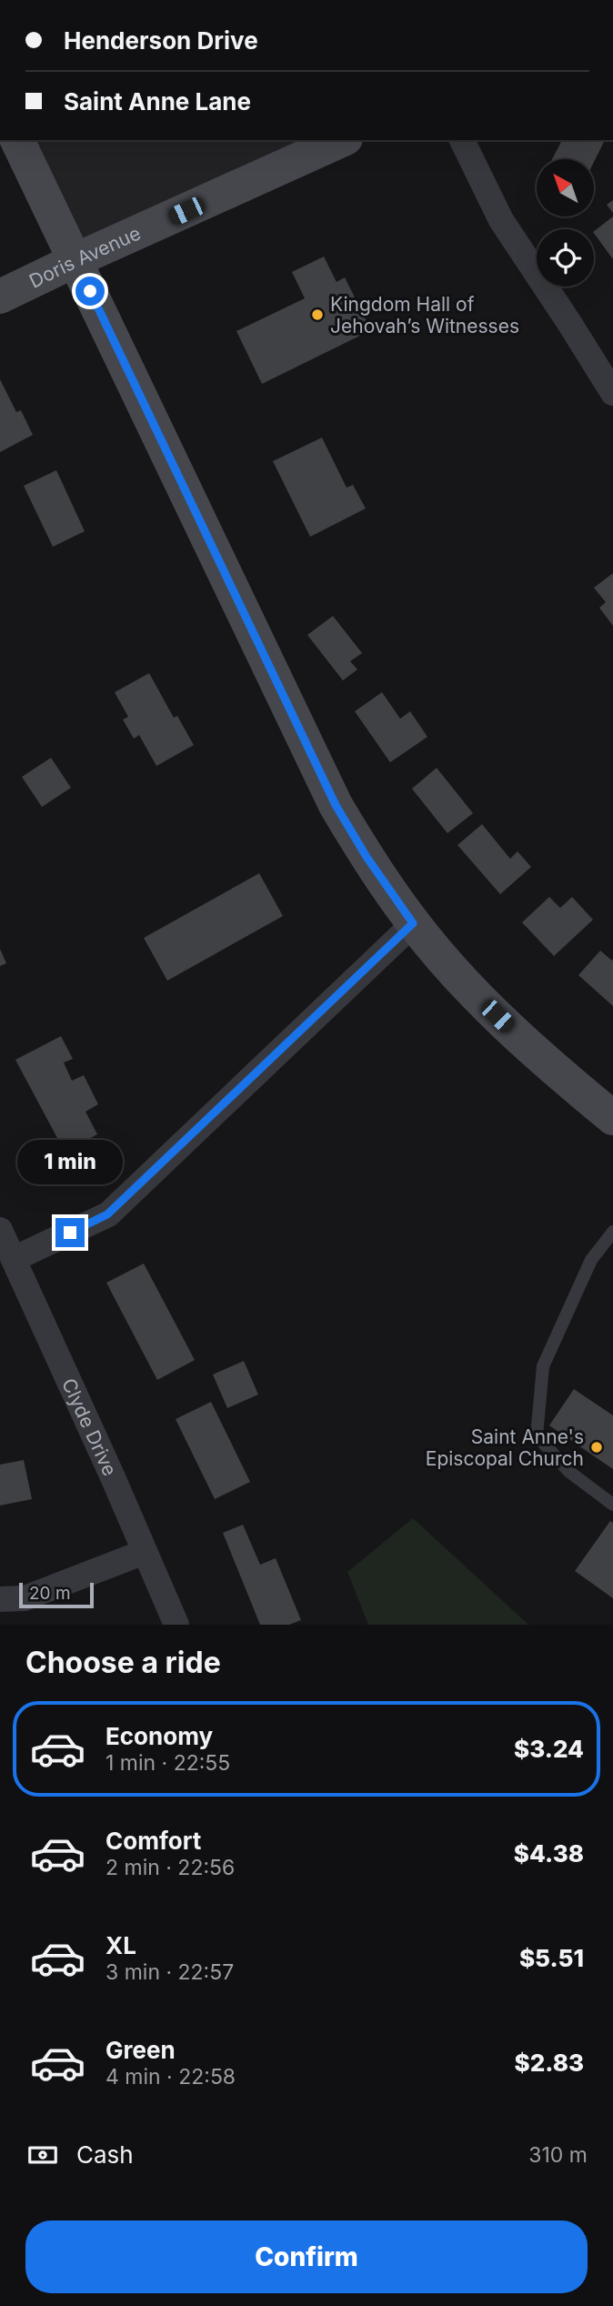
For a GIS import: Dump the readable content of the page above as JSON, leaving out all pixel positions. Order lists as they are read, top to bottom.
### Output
{
  "streets": {
    "main road": ["Doris Avenue"],
    "street": ["Clyde Drive"]
  },
  "places": ["Kingdom Hall of Jehovah’s Witnesses", "Saint Anne's Episcopal Church"],
  "scale_bar": "20 m",
  "north": "top left",
  "page": {
    "banner": ["Henderson Drive", "Saint Anne Lane"],
    "bubble": "1 min",
    "scale": "20 m",
    "heading": "Choose a ride",
    "list": [
      {
        "name": "Economy",
        "note": "1 min · 22:55",
        "value": "$3.24"
      },
      {
        "name": "Comfort",
        "note": "2 min · 22:56",
        "value": "$4.38"
      },
      {
        "name": "XL",
        "note": "3 min · 22:57",
        "value": "$5.51"
      },
      {
        "name": "Green",
        "note": "4 min · 22:58",
        "value": "$2.83"
      }
    ],
    "pay": ["Cash", "310 m"],
    "buttons": "Confirm"
  }
}
